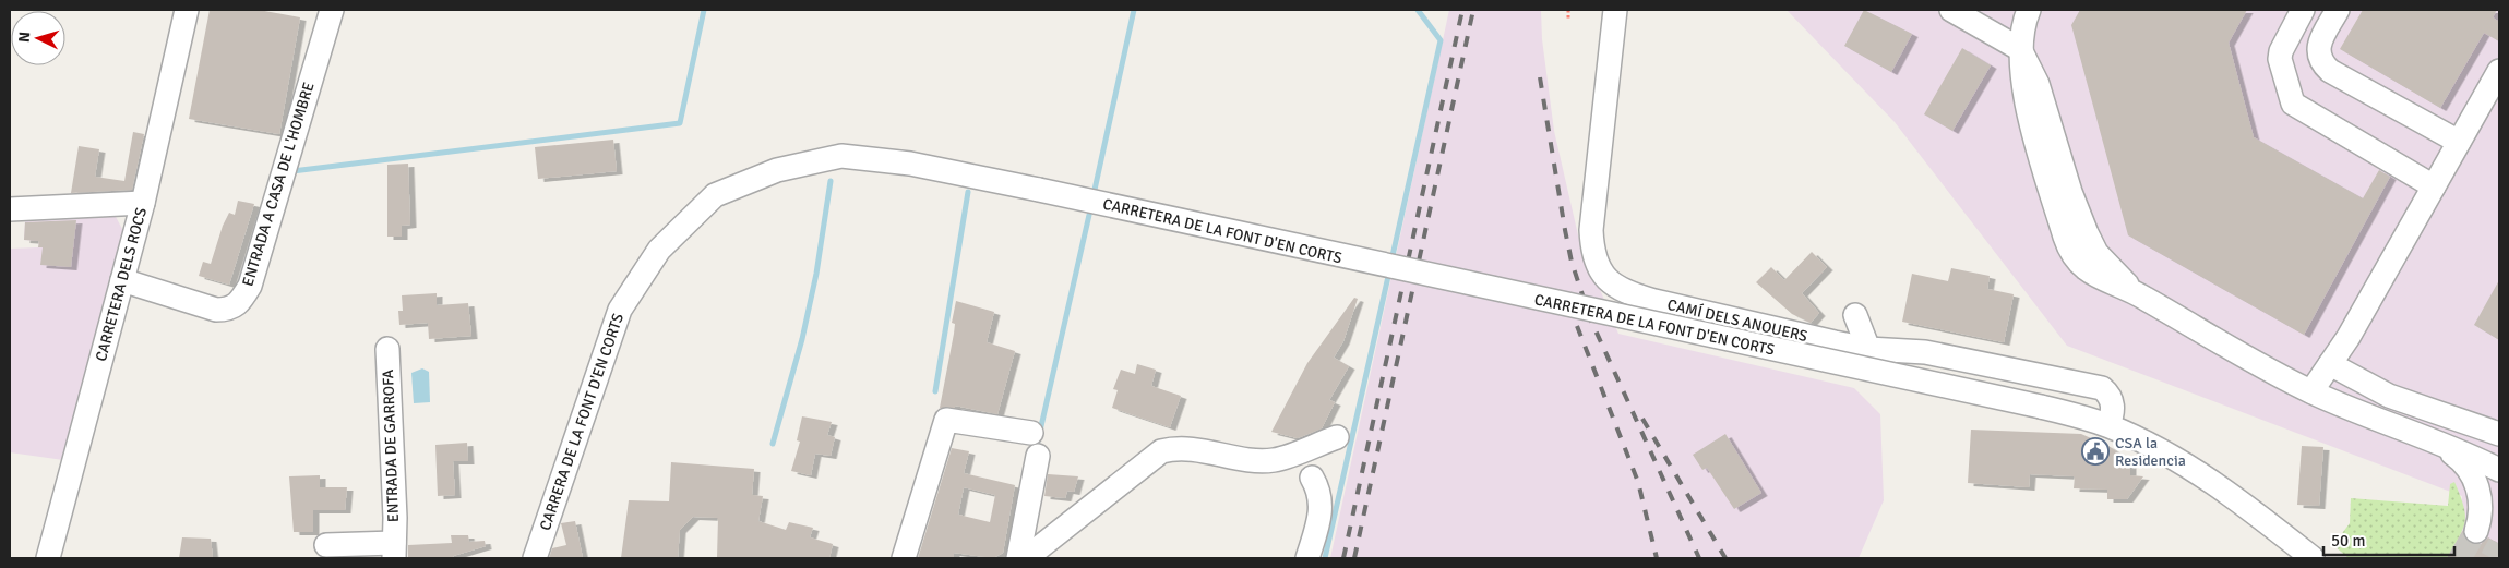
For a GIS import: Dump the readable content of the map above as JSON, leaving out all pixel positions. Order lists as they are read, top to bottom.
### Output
{
  "streets": {
    "street": [
      "ENTRADA A CASA DE L'HOMBRE",
      "CARRETERA DE LA FONT D'EN CORTS",
      "CARRETERA DELS ROCS",
      "CAMÍ DELS ANOUERS",
      "CARRERA DE LA FONT D'EN CORTS",
      "ENTRADA DE GARROFA"
    ]
  },
  "crossings": [
    ["ENTRADA A CASA DE L'HOMBRE", "CARRETERA DELS ROCS"],
    ["CARRETERA DE LA FONT D'EN CORTS", "CAMÍ DELS ANOUERS"],
    ["CARRETERA DE LA FONT D'EN CORTS", "CARRERA DE LA FONT D'EN CORTS"]
  ],
  "places": {
    "public building": ["CSA la Residencia"]
  },
  "scale_bar": "50 m",
  "north": "left"
}
